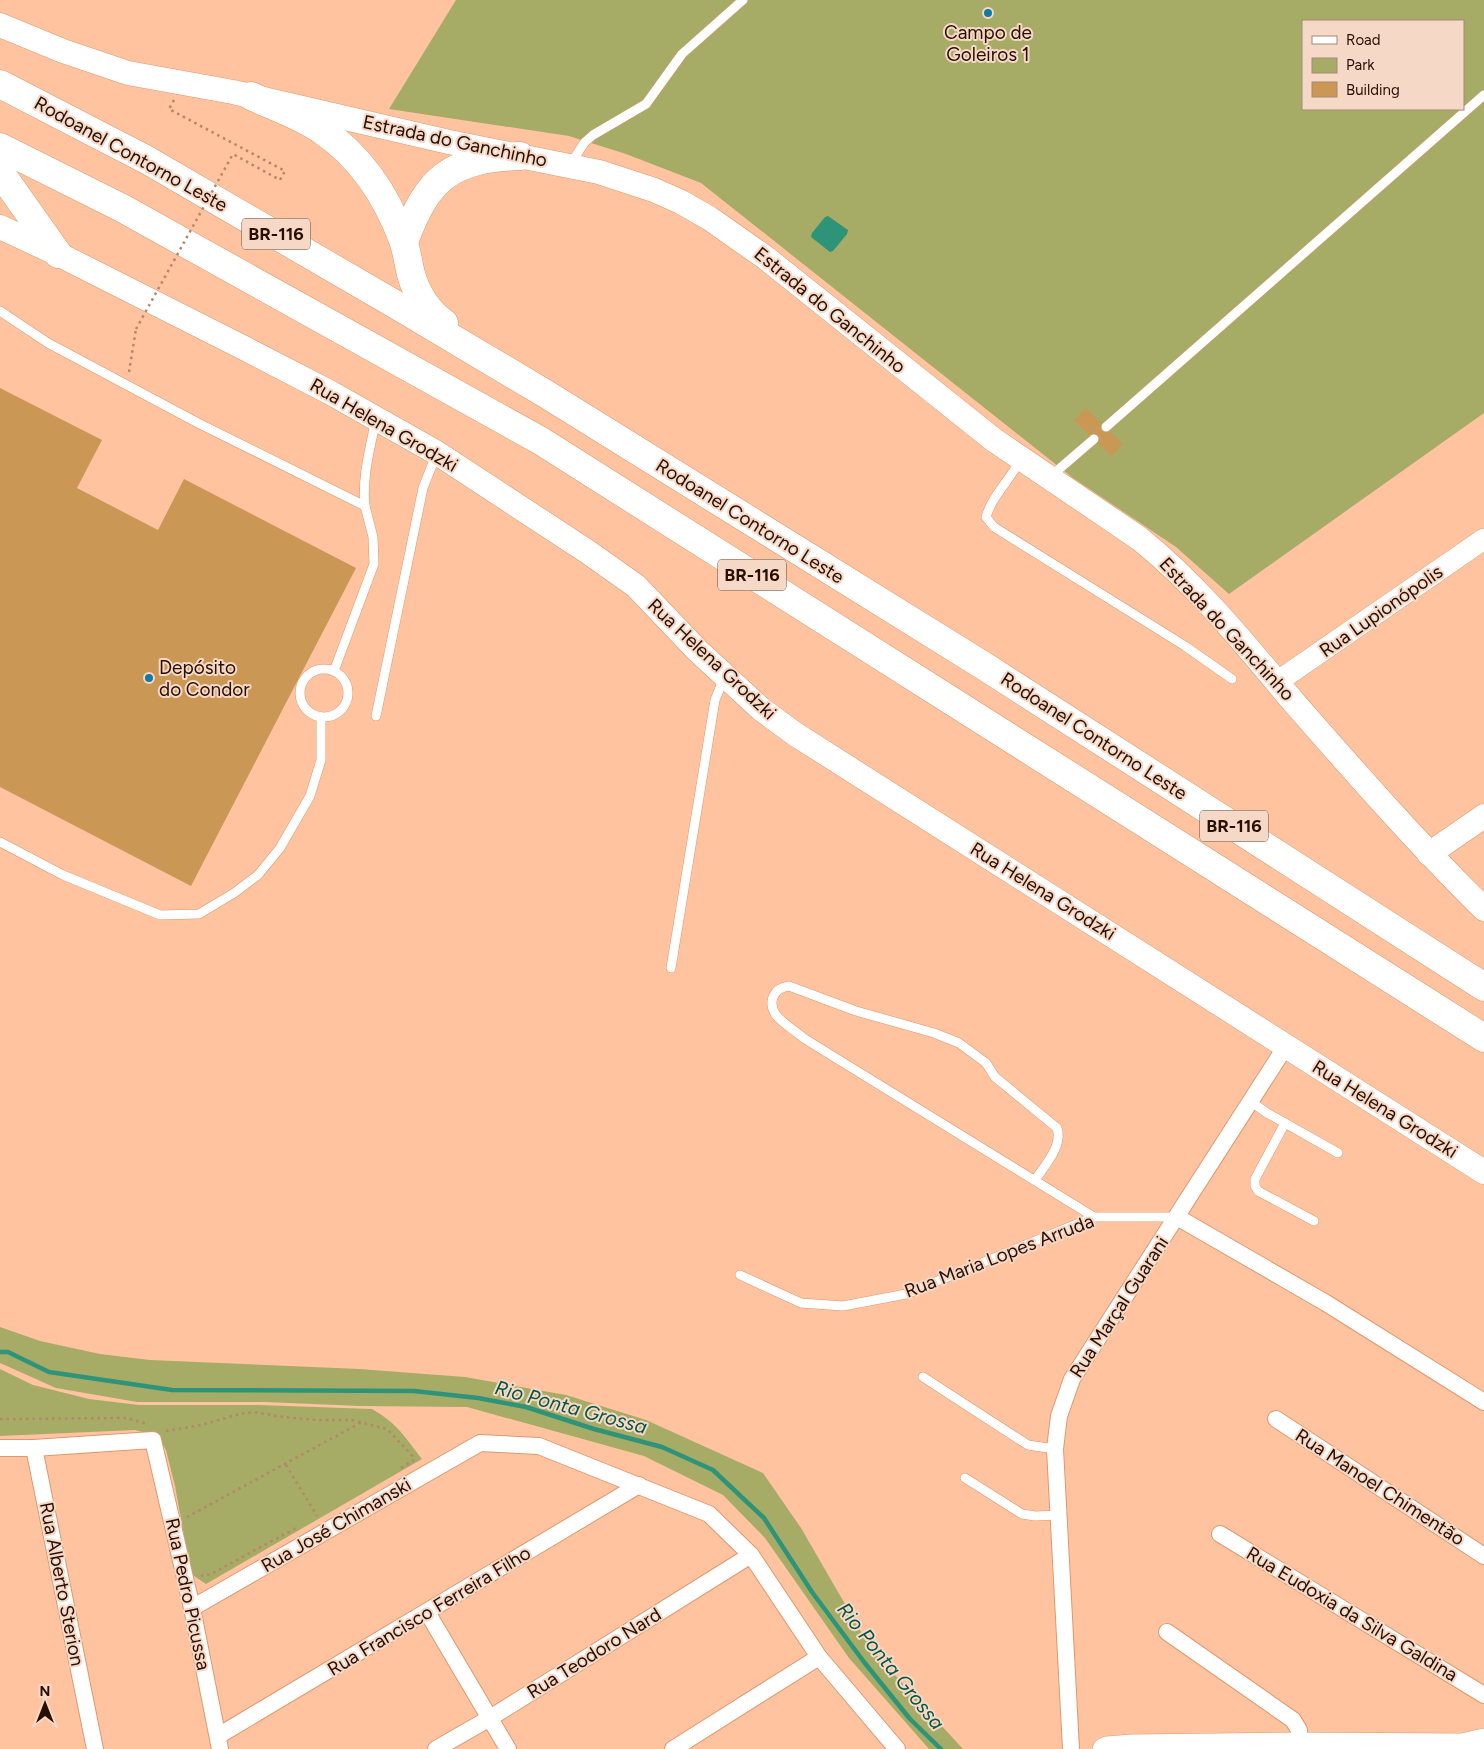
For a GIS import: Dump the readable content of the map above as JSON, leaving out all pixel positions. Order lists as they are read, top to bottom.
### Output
{
  "streets": {
    "highway": ["Rodoanel Contorno Leste", "BR-116"],
    "main road": ["Estrada do Ganchinho", "Rua Helena Grodzki"],
    "street": [
      "Rua Lupionópolis",
      "Rua Maria Lopes Arruda",
      "Rua Marçal Guarani",
      "Rua Manoel Chimentão",
      "Rua José Chimanski",
      "Rua Alberto Sterion",
      "Rua Pedro Picussa",
      "Rua Francisco Ferreira Filho",
      "Rua Eudoxia da Silva Galdina",
      "Rua Teodoro Nard"
    ]
  },
  "crossings": [
    ["Estrada do Ganchinho", "Rua Lupionópolis"],
    ["Rua Helena Grodzki", "Rua Marçal Guarani"],
    ["Rua Maria Lopes Arruda", "Rua Marçal Guarani"],
    ["Rua José Chimanski", "Rua Pedro Picussa"],
    ["Rua José Chimanski", "Rua Francisco Ferreira Filho"],
    ["Rua Pedro Picussa", "Rua Francisco Ferreira Filho"]
  ],
  "water": ["Rio Ponta Grossa"],
  "places": ["Campo de Goleiros 1", "Depósito do Condor"],
  "legend": ["Road", "Park", "Building"],
  "north": "top"
}
